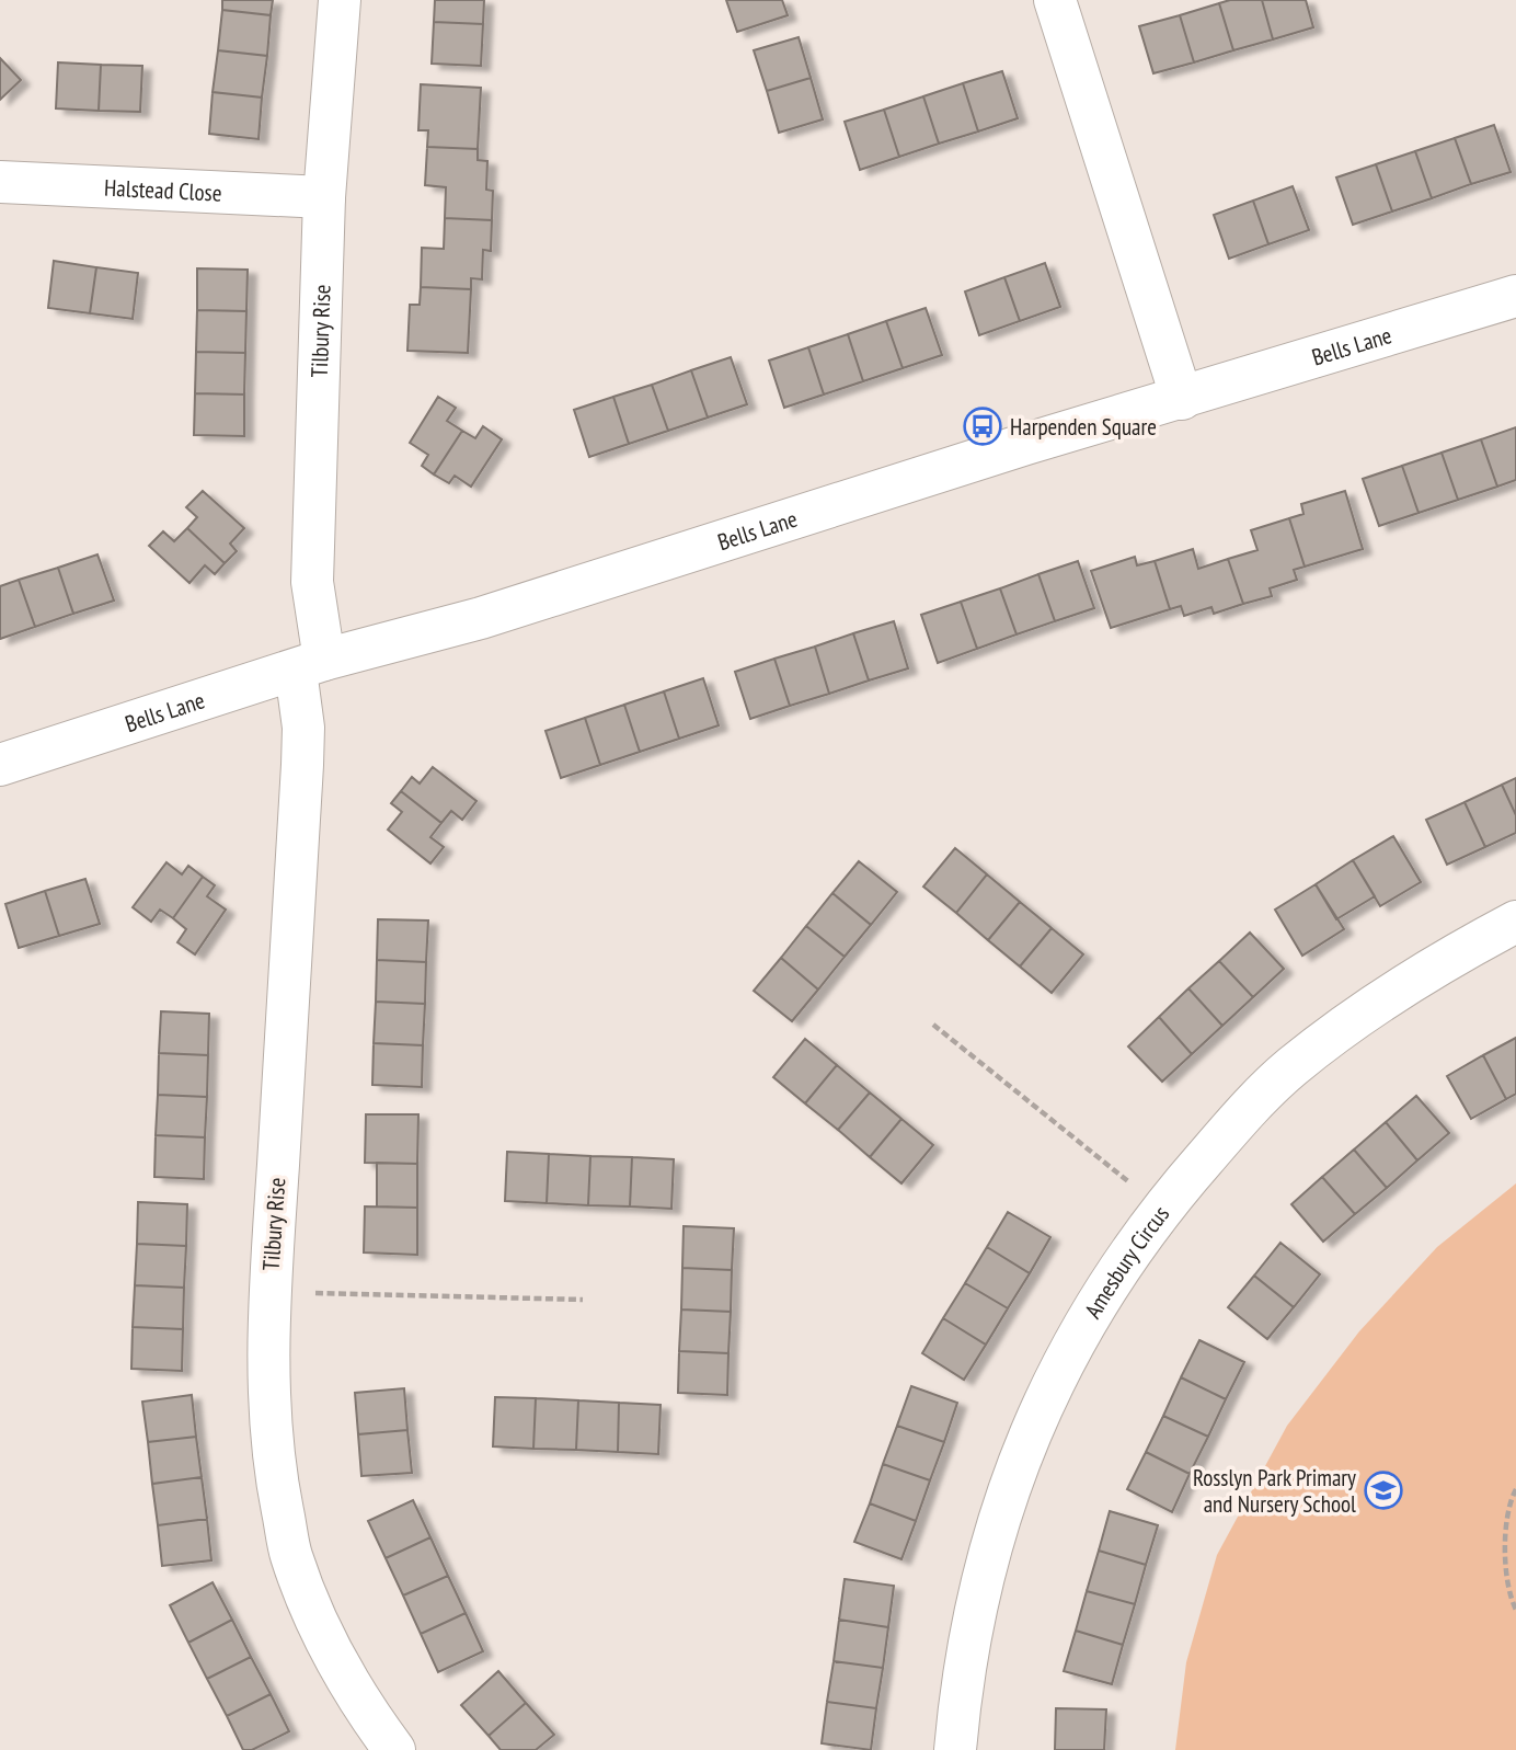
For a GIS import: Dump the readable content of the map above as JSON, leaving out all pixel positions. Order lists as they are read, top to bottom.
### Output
{
  "streets": {
    "street": [
      "Halstead Close",
      "Tilbury Rise",
      "Bells Lane",
      "Amesbury Circus"
    ]
  },
  "crossings": [
    ["Halstead Close", "Tilbury Rise"],
    ["Tilbury Rise", "Bells Lane"]
  ],
  "places": {
    "bus stop": ["Harpenden Square"],
    "school or university": ["Rosslyn Park Primary and Nursery School"]
  }
}
